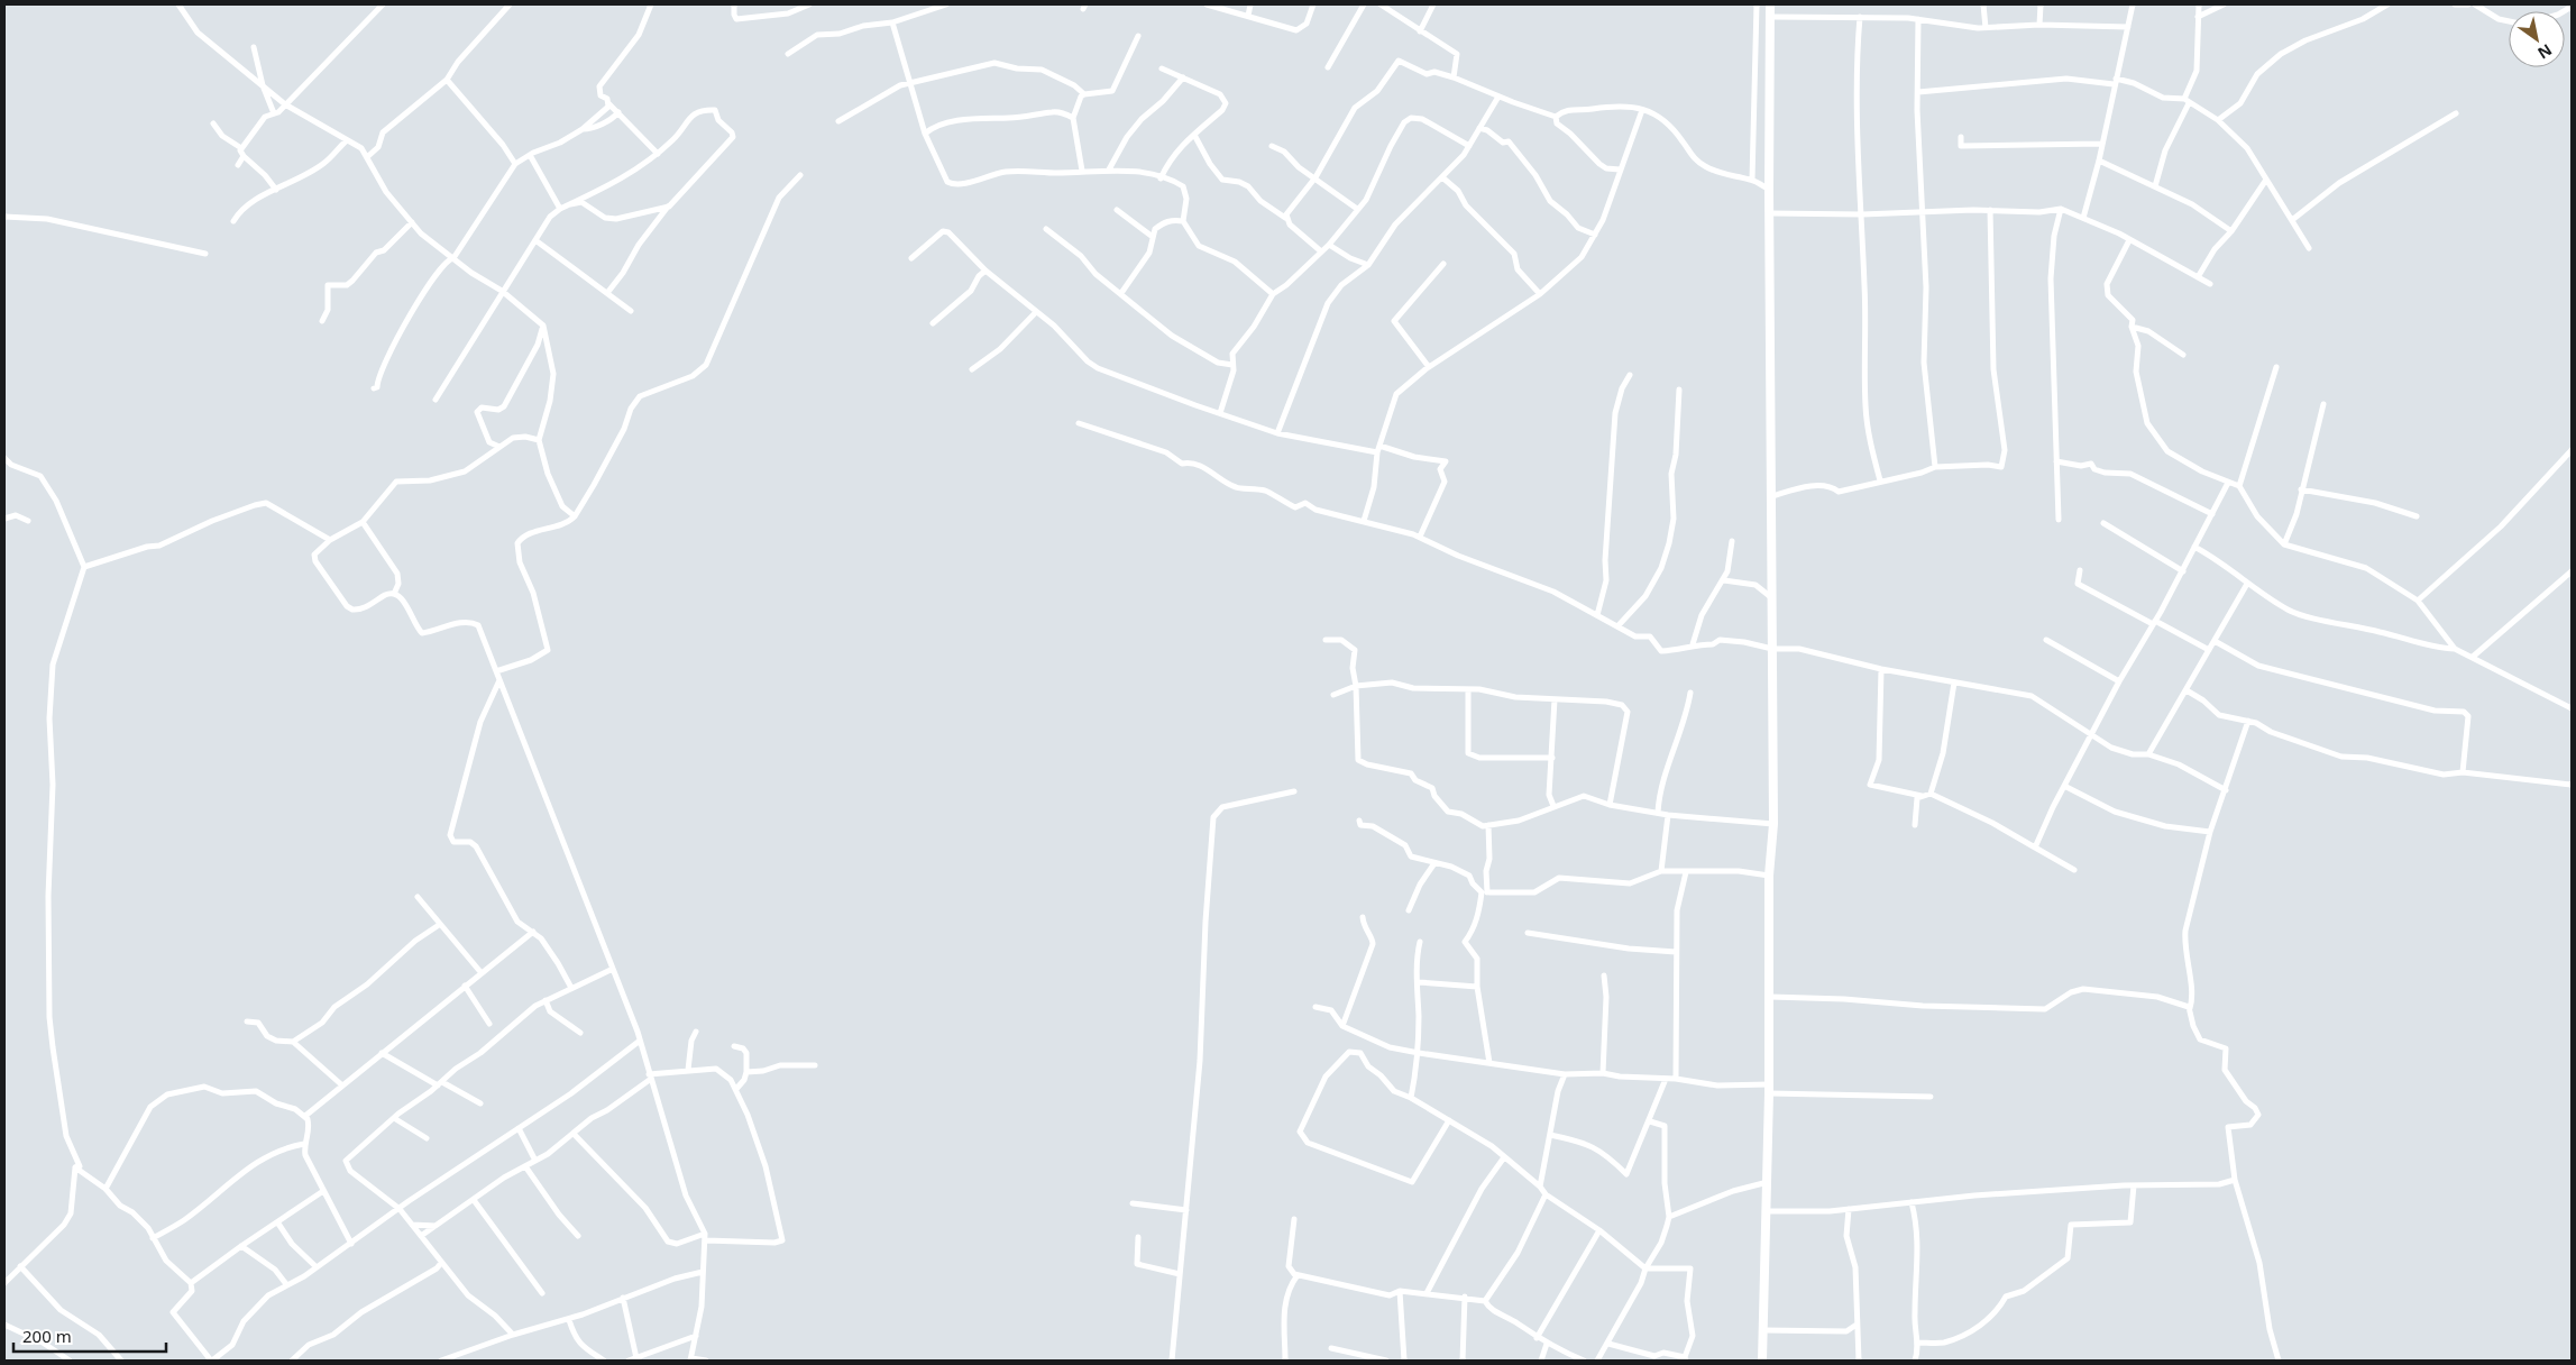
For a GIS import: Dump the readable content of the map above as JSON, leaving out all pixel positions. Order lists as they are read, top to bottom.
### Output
{
  "scale_bar": "200 m",
  "north": "bottom right"
}
